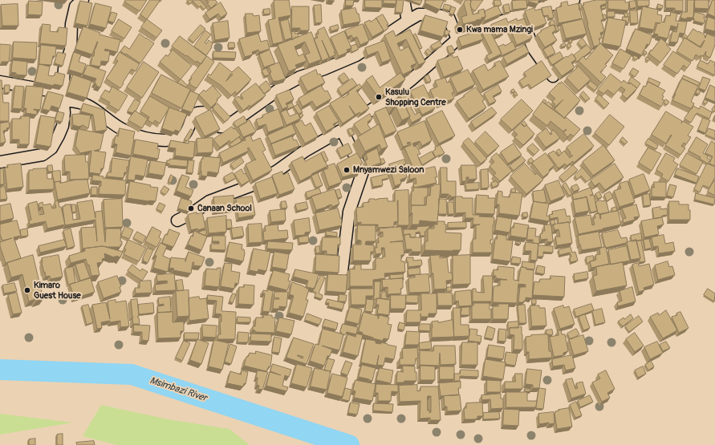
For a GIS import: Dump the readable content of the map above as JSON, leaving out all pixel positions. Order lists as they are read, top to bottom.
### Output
{
  "water": ["Msimbazi River"],
  "places": [
    "Kwa mama Mzingi",
    "Kasulu Shopping Centre",
    "Mnyamwezi Saloon",
    "Canaan School",
    "Kimaro Guest House"
  ]
}
